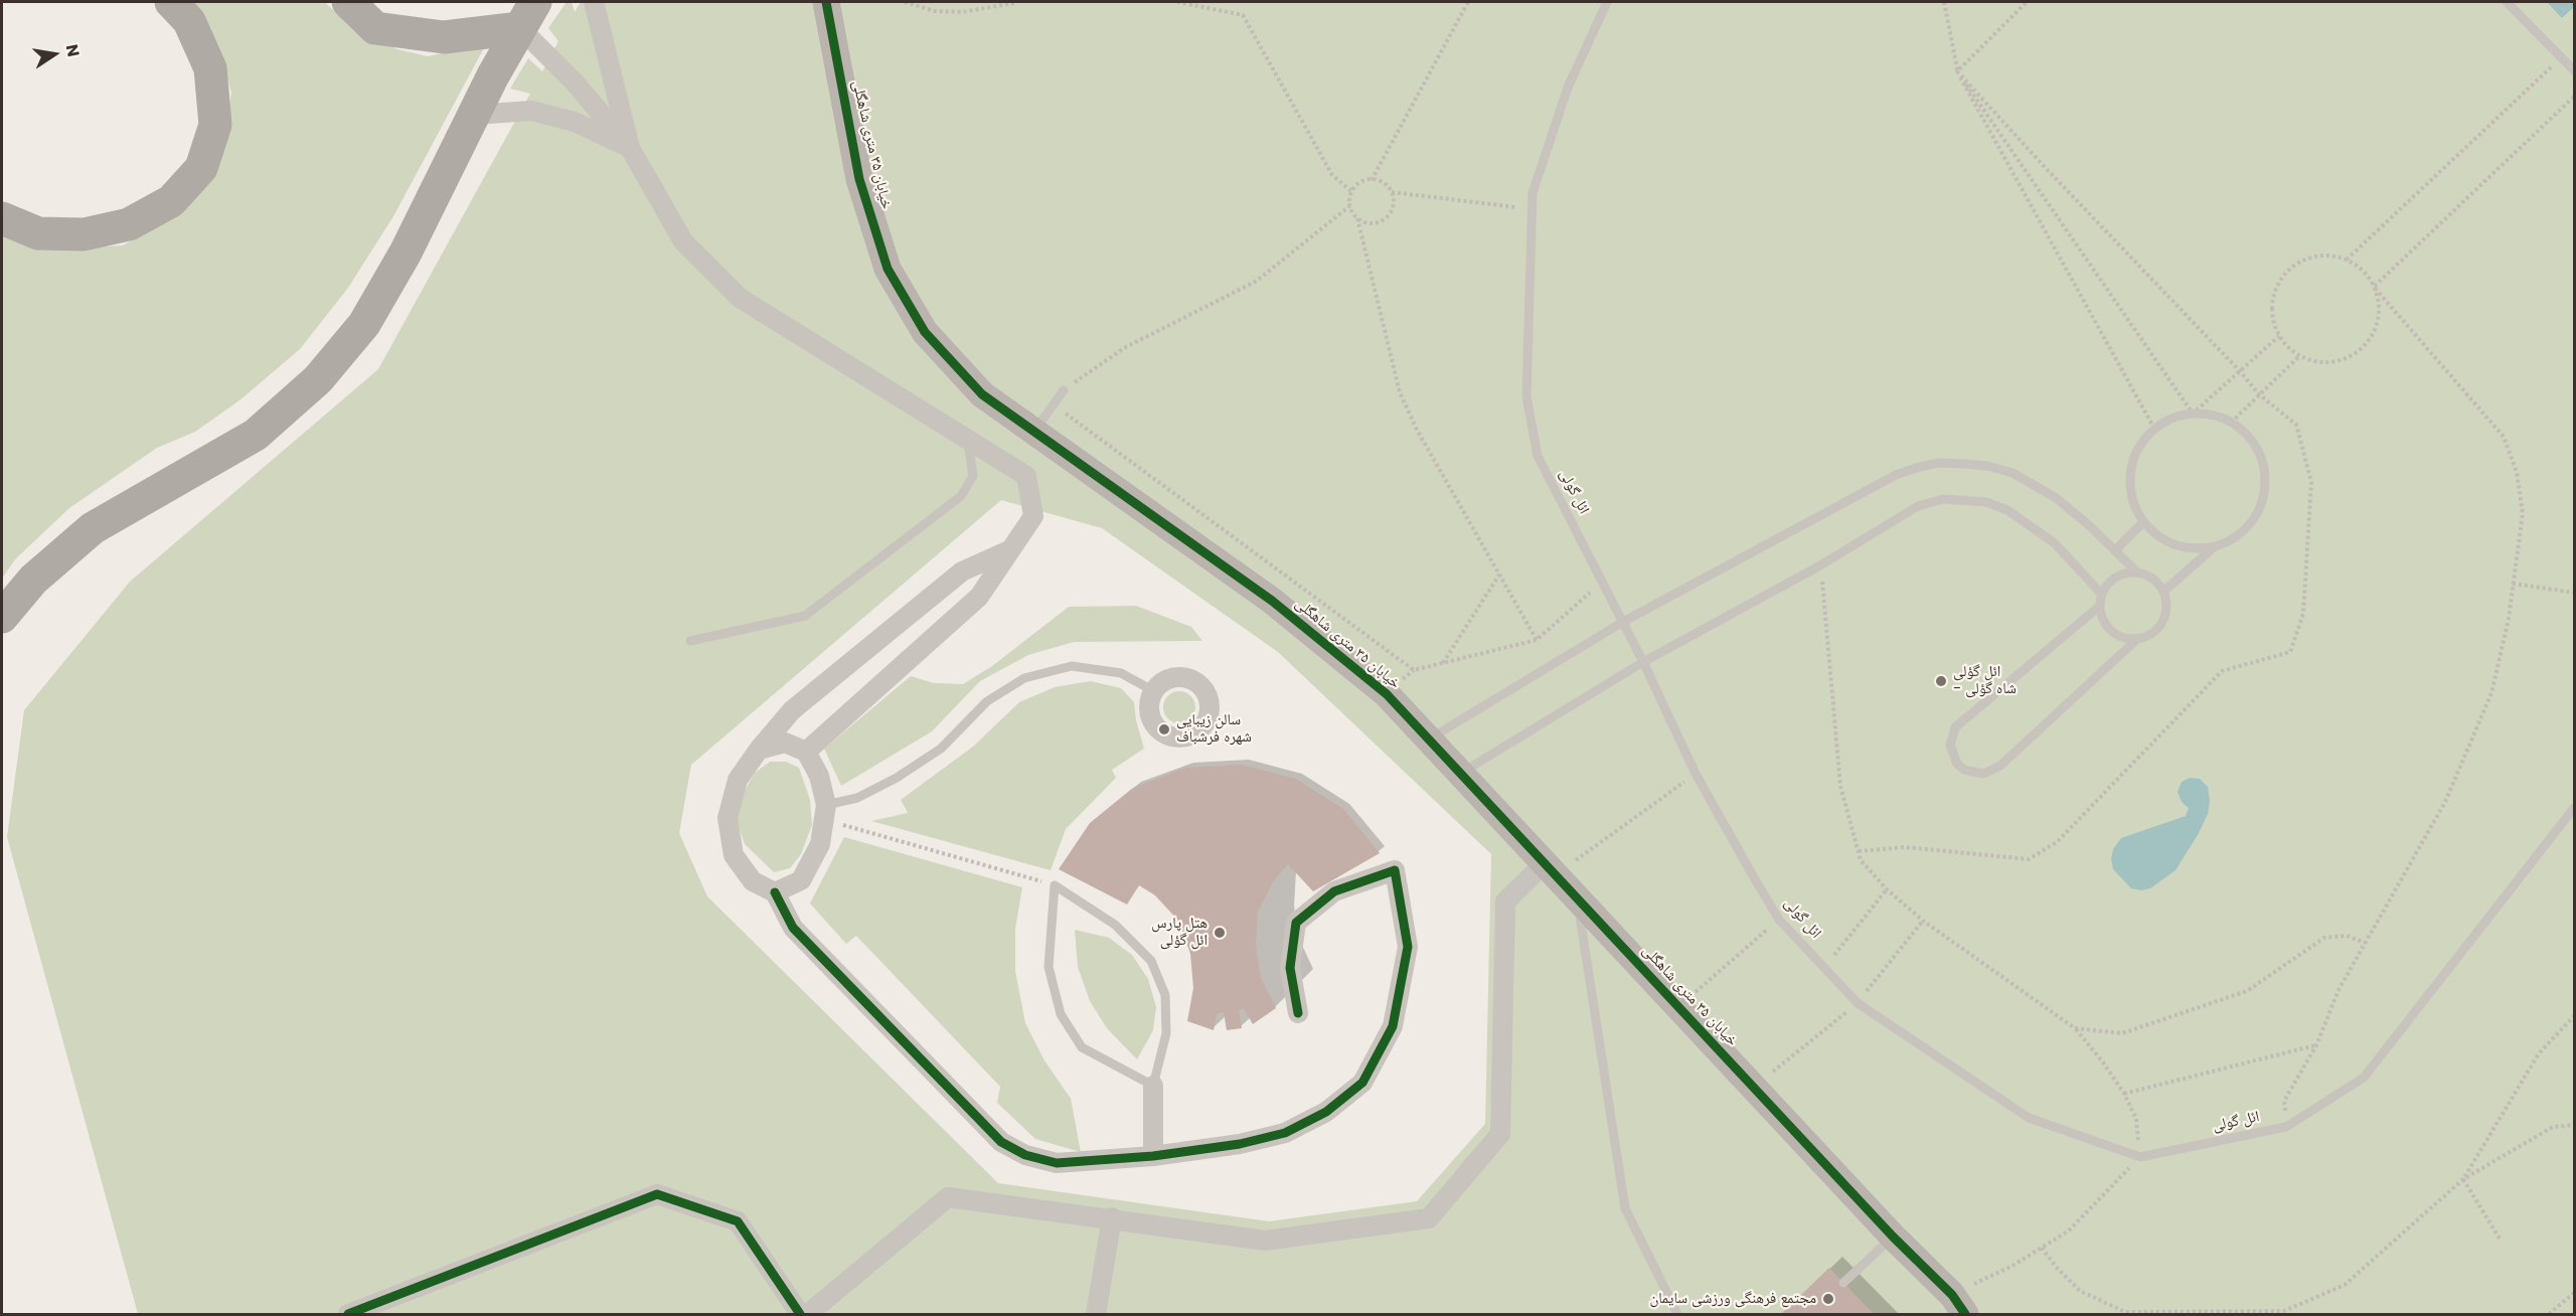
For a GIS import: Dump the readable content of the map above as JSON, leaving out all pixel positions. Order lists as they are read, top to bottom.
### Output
{
  "streets": {
    "street": ["خیابان ۳۵ متری شاهگلی"],
    "lane": ["ائل گولی"]
  },
  "places": [
    "ائل گؤلی - شاه گؤلی",
    "سالن زیبایی شهره فرشباف",
    "هتل پارس ائل گؤلی",
    "مجتمع فرهنگی ورزشی سایمان"
  ],
  "north": "right"
}
